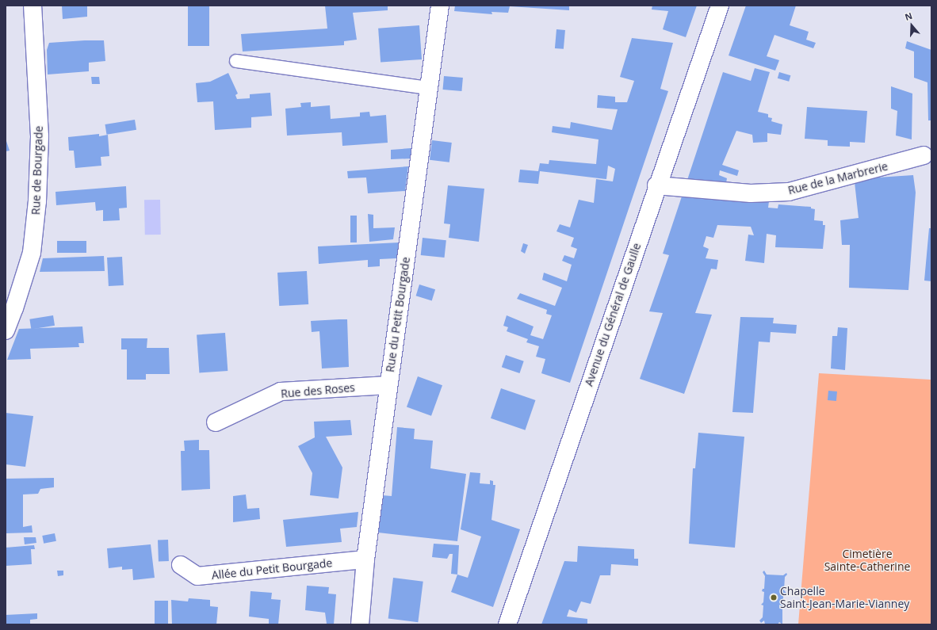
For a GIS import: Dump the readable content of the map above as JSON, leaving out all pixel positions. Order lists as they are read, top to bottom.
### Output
{
  "streets": {
    "street": [
      "Rue de Bourgade",
      "Rue de la Marbrerie",
      "Rue du Petit Bourgade",
      "Avenue du Général de Gaulle",
      "Rue des Roses",
      "Allée du Petit Bourgade"
    ]
  },
  "crossings": [
    ["Rue de la Marbrerie", "Avenue du Général de Gaulle"],
    ["Rue du Petit Bourgade", "Rue des Roses"],
    ["Rue du Petit Bourgade", "Allée du Petit Bourgade"]
  ],
  "parks": ["Cimetière Sainte-Catherine"],
  "places": ["Chapelle Saint-Jean-Marie-Vianney"],
  "north": "top"
}
